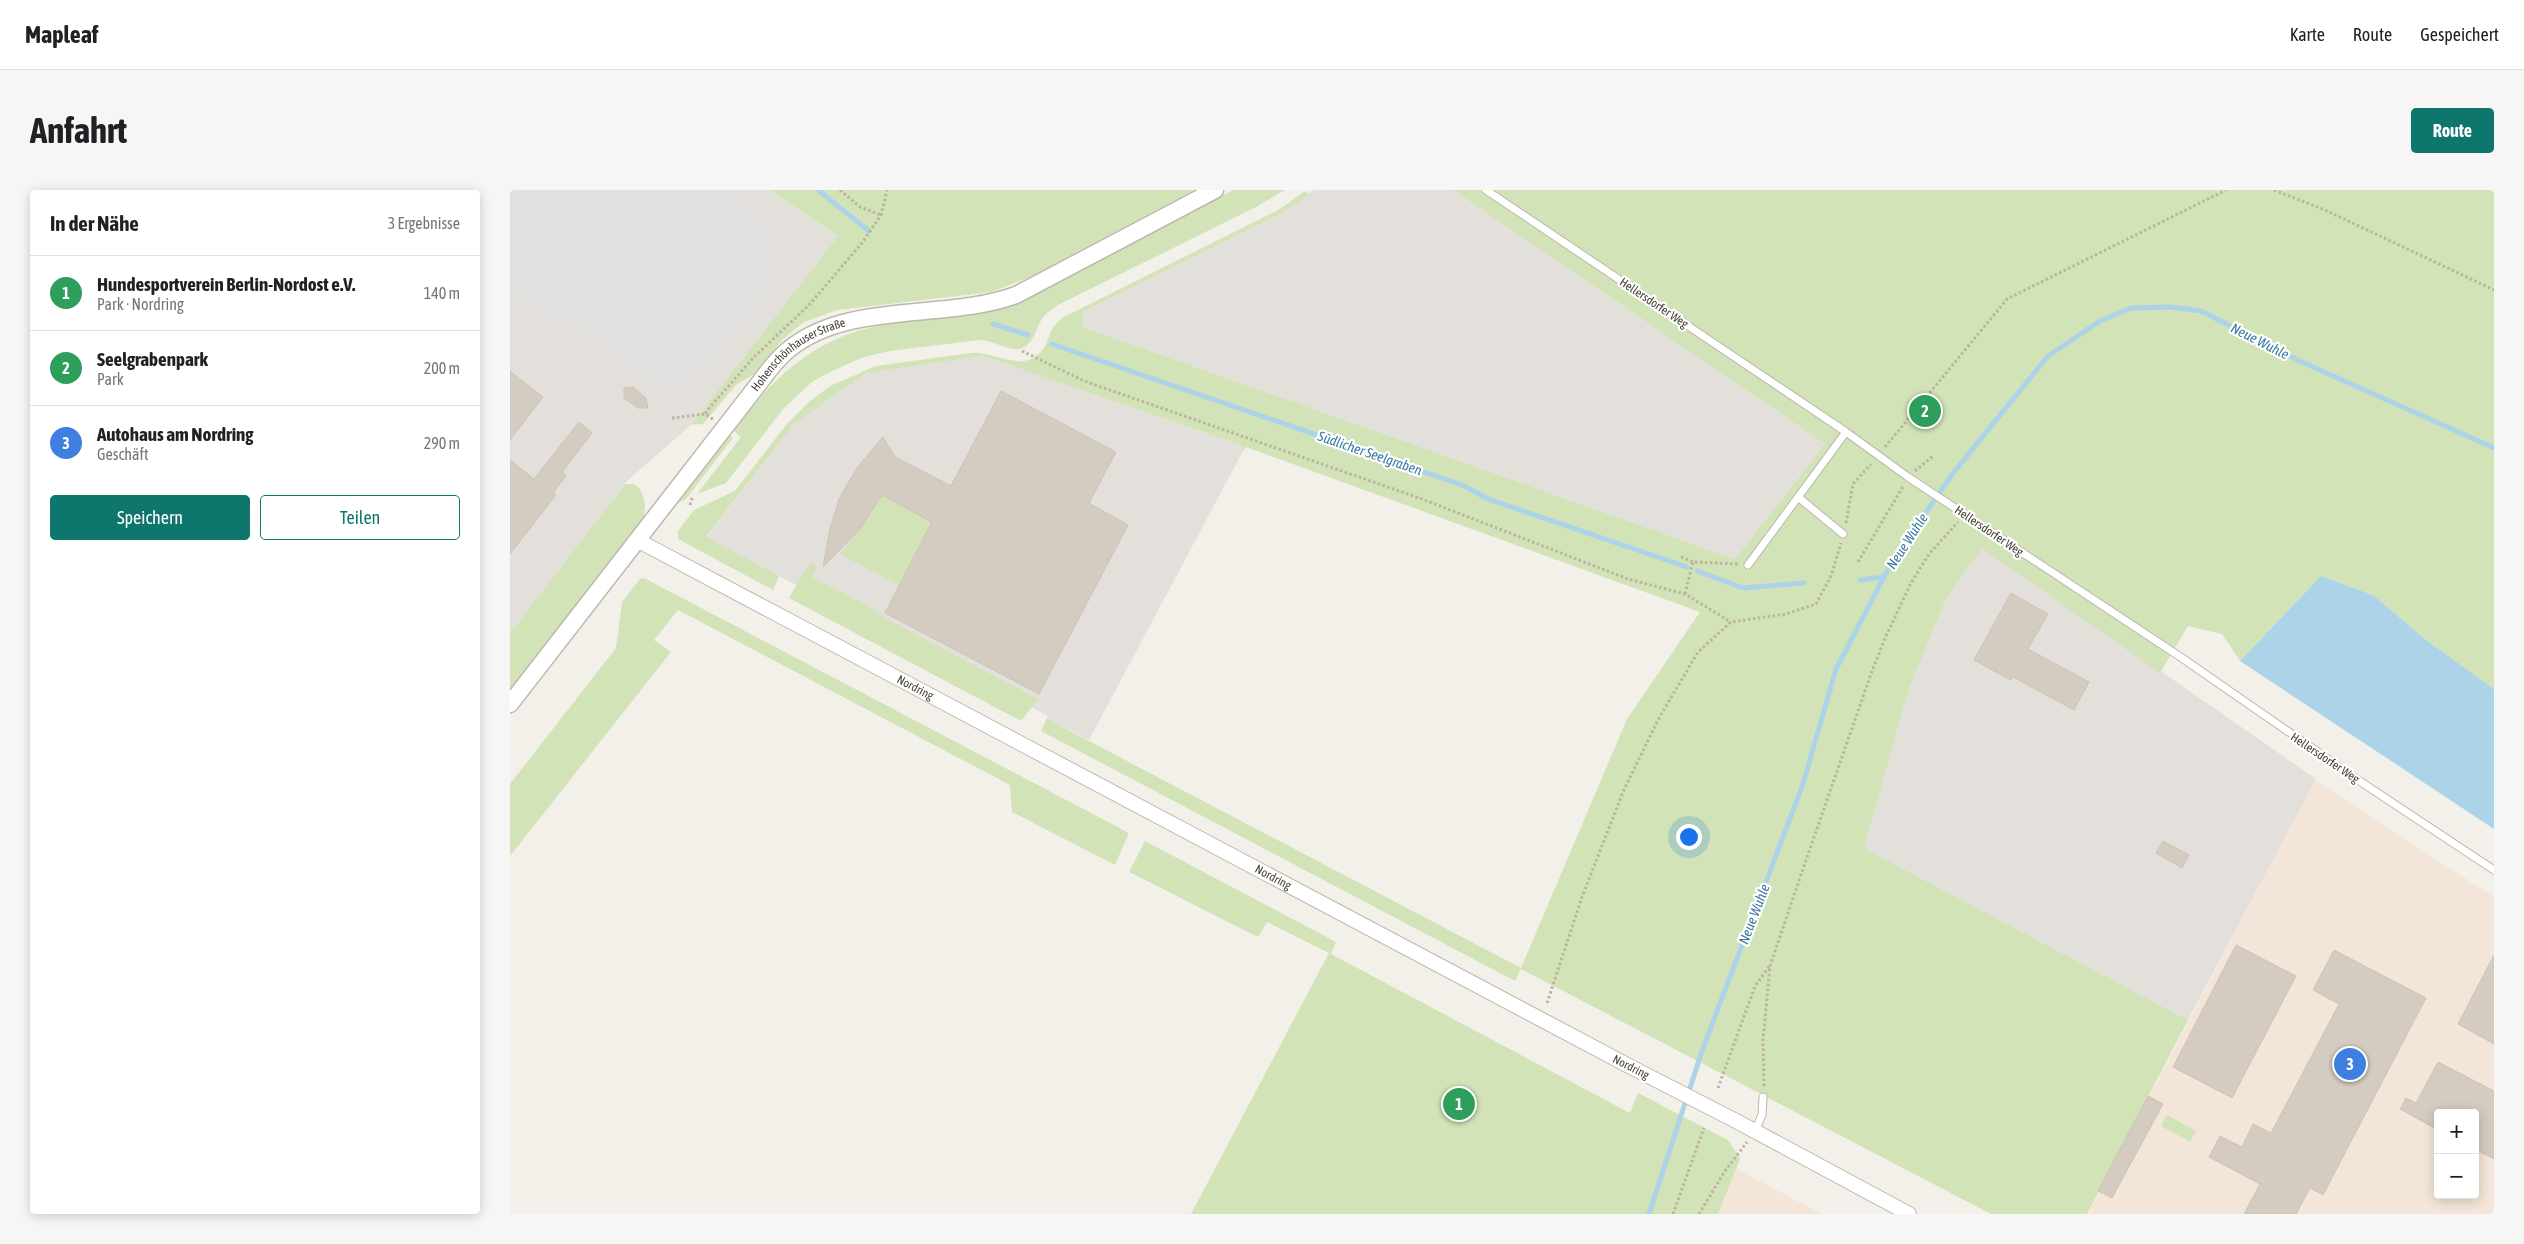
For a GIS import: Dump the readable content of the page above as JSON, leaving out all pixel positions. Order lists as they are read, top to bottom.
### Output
{
  "streets": {
    "street": ["Hohenschönhauser Straße", "Nordring"],
    "lane": ["Hellersdorfer Weg"]
  },
  "crossings": [
    ["Hohenschönhauser Straße", "Nordring"]
  ],
  "water": ["Neue Wuhle", "Südlicher Seelgraben"],
  "page": {
    "header": "Mapleaf",
    "nav": ["Karte", "Route", "Gespeichert"],
    "buttons": [
      "Route",
      ["Speichern", "Teilen"]
    ],
    "title": "Anfahrt",
    "heading": ["In der Nähe", "3 Ergebnisse"],
    "list": [
      {
        "mark": "1",
        "name": "Hundesportverein Berlin-Nordost e.V.",
        "note": "Park · Nordring",
        "value": "140 m"
      },
      {
        "mark": "2",
        "name": "Seelgrabenpark",
        "note": "Park",
        "value": "200 m"
      },
      {
        "mark": "3",
        "name": "Autohaus am Nordring",
        "note": "Geschäft",
        "value": "290 m"
      }
    ],
    "pins": ["2", "3", "1"],
    "map_buttons": ["+", "−"]
  }
}
